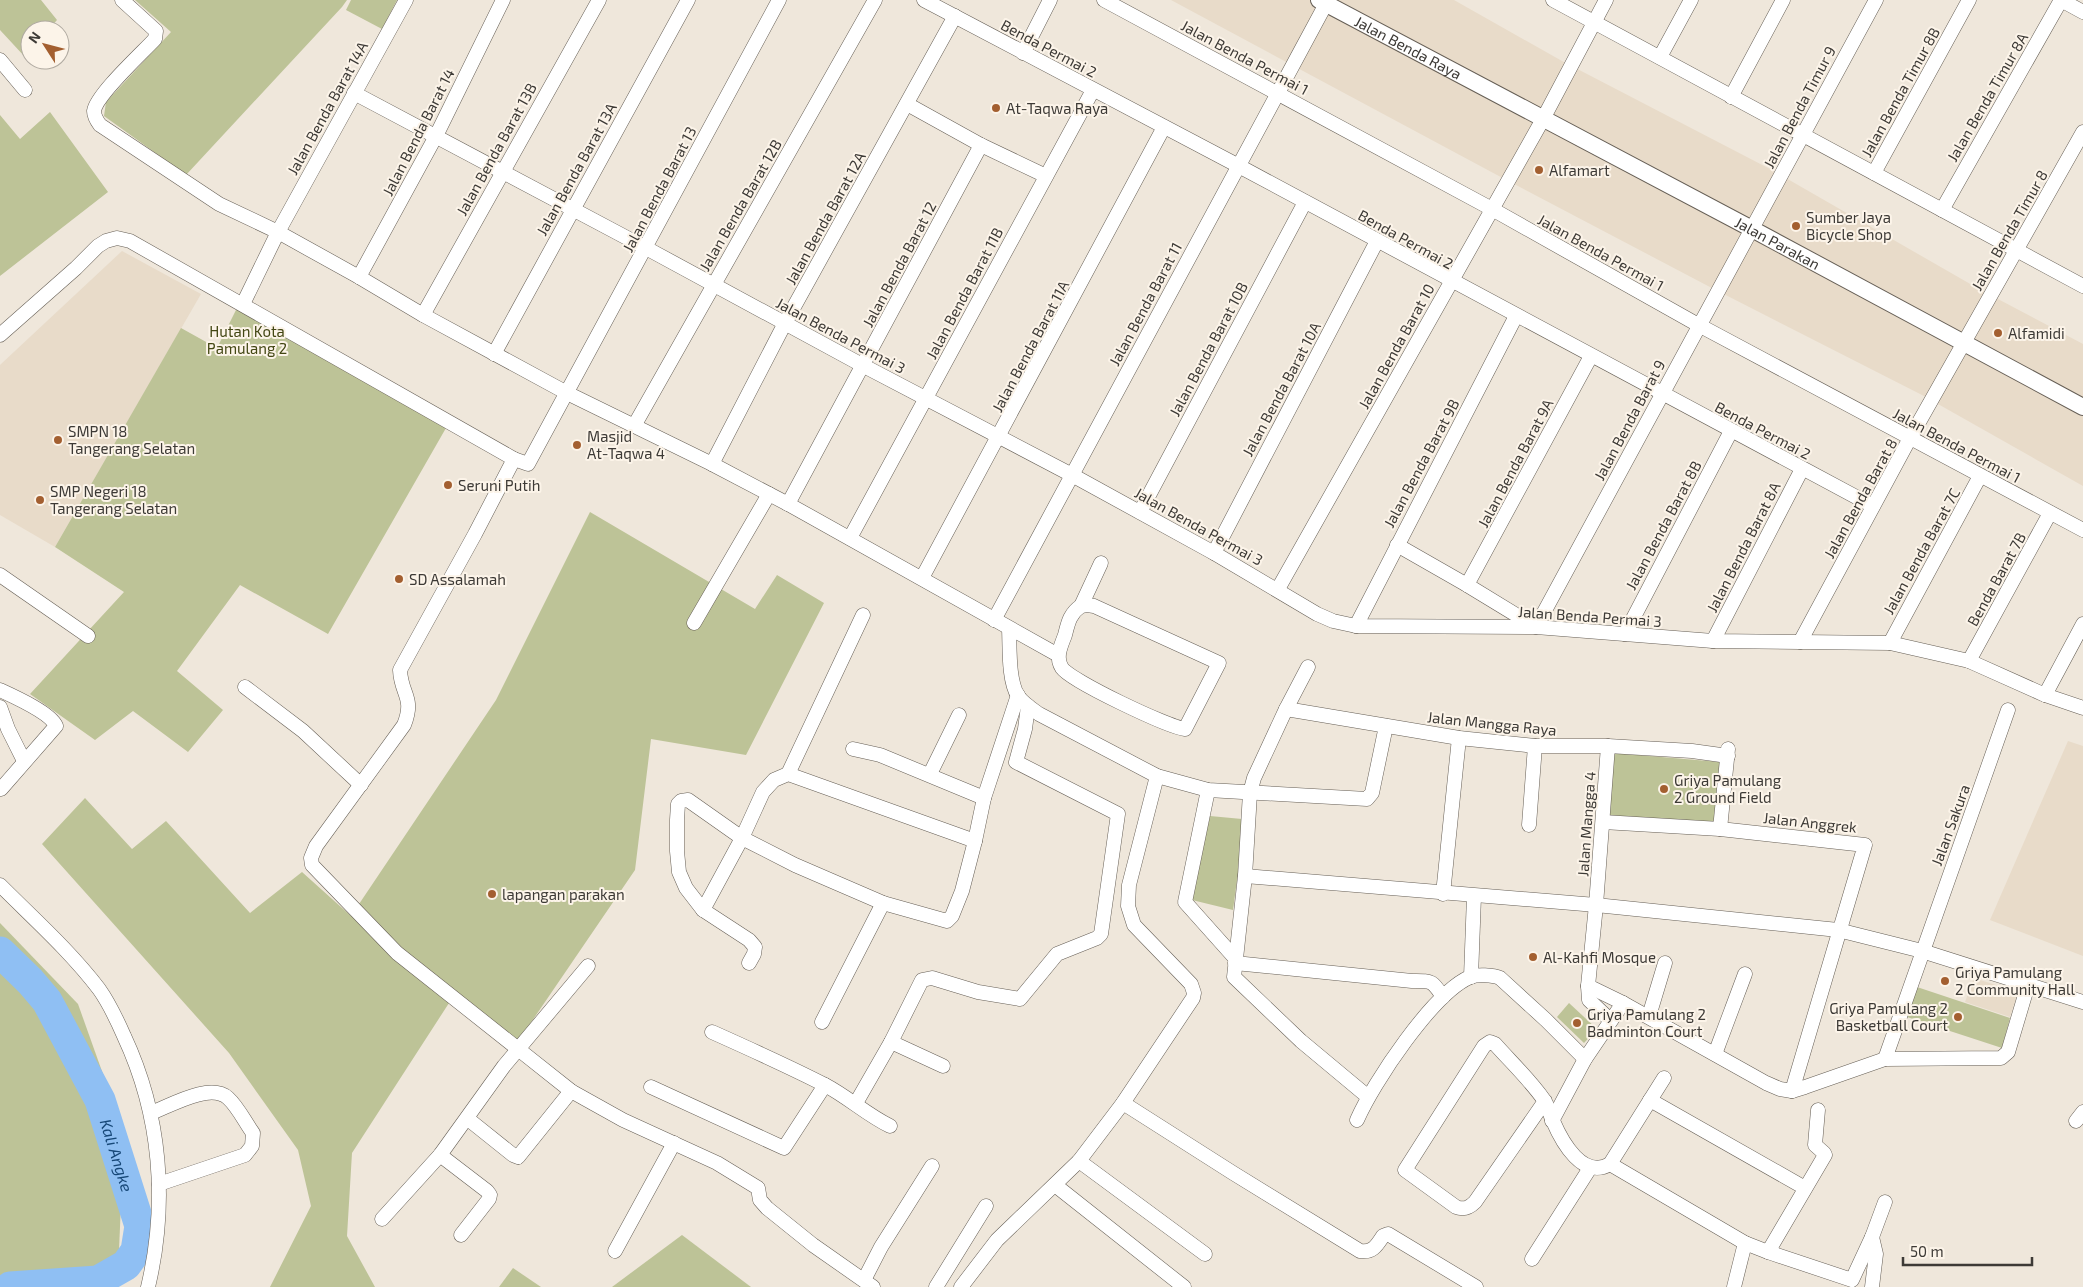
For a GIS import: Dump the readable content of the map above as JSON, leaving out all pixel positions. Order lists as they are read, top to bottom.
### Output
{
  "streets": {
    "street": [
      "Benda Permai 2",
      "Jalan Benda Raya",
      "Jalan Benda Permai 1",
      "Jalan Benda Timur 8B",
      "Jalan Benda Timur 8A",
      "Jalan Benda Timur 9",
      "Jalan Benda Barat 14A",
      "Jalan Benda Barat 14",
      "Jalan Benda Barat 13B",
      "Jalan Benda Barat 13A",
      "Jalan Benda Barat 13",
      "Jalan Benda Barat 12B",
      "Jalan Benda Barat 12A",
      "Jalan Benda Timur 8",
      "Jalan Parakan",
      "Jalan Benda Barat 12",
      "Jalan Benda Barat 11B",
      "Jalan Benda Barat 11",
      "Jalan Benda Permai 3",
      "Jalan Benda Barat 11A",
      "Jalan Benda Barat 10",
      "Jalan Benda Barat 10B",
      "Jalan Benda Barat 10A",
      "Jalan Benda Barat 9",
      "Jalan Benda Barat 9B",
      "Jalan Benda Barat 9A",
      "Jalan Benda Barat 8",
      "Jalan Benda Barat 8B",
      "Jalan Benda Barat 8A",
      "Jalan Benda Barat 7C",
      "Benda Barat 7B",
      "Jalan Mangga Raya",
      "Jalan Anggrek",
      "Jalan Mangga 4",
      "Jalan Sakura"
    ]
  },
  "crossings": [
    ["Benda Permai 2", "Jalan Benda Barat 12A"],
    ["Benda Permai 2", "Jalan Benda Barat 11B"],
    ["Benda Permai 2", "Jalan Benda Barat 11"],
    ["Benda Permai 2", "Jalan Benda Barat 11A"],
    ["Benda Permai 2", "Jalan Benda Barat 10"],
    ["Benda Permai 2", "Jalan Benda Barat 10B"],
    ["Benda Permai 2", "Jalan Benda Barat 10A"],
    ["Benda Permai 2", "Jalan Benda Barat 9"],
    ["Benda Permai 2", "Jalan Benda Barat 9B"],
    ["Benda Permai 2", "Jalan Benda Barat 9A"],
    ["Benda Permai 2", "Jalan Benda Barat 8"],
    ["Benda Permai 2", "Jalan Benda Barat 8B"],
    ["Benda Permai 2", "Jalan Benda Barat 8A"],
    ["Jalan Benda Raya", "Jalan Parakan"],
    ["Jalan Benda Raya", "Jalan Benda Barat 11"],
    ["Jalan Benda Permai 1", "Jalan Benda Barat 11"],
    ["Jalan Benda Permai 1", "Jalan Benda Barat 10"],
    ["Jalan Benda Permai 1", "Jalan Benda Barat 9"],
    ["Jalan Benda Permai 1", "Jalan Benda Barat 8"],
    ["Jalan Benda Permai 1", "Jalan Benda Barat 7C"],
    ["Jalan Benda Permai 1", "Benda Barat 7B"],
    ["Jalan Benda Timur 9", "Jalan Parakan"],
    ["Jalan Benda Timur 9", "Jalan Benda Barat 9"],
    ["Jalan Benda Barat 14A", "Jalan Benda Permai 3"],
    ["Jalan Benda Barat 14", "Jalan Benda Permai 3"],
    ["Jalan Benda Barat 13B", "Jalan Benda Permai 3"],
    ["Jalan Benda Barat 13A", "Jalan Benda Permai 3"],
    ["Jalan Benda Barat 13", "Jalan Benda Permai 3"],
    ["Jalan Benda Barat 12B", "Jalan Benda Permai 3"],
    ["Jalan Benda Barat 12A", "Jalan Benda Permai 3"],
    ["Jalan Benda Timur 8", "Jalan Parakan"],
    ["Jalan Benda Timur 8", "Jalan Benda Barat 8"],
    ["Jalan Parakan", "Jalan Benda Barat 10"],
    ["Jalan Parakan", "Jalan Benda Barat 9"],
    ["Jalan Parakan", "Jalan Benda Barat 8"],
    ["Jalan Benda Barat 12", "Jalan Benda Permai 3"],
    ["Jalan Benda Barat 11B", "Jalan Benda Permai 3"],
    ["Jalan Benda Barat 11", "Jalan Benda Permai 3"],
    ["Jalan Benda Permai 3", "Jalan Benda Barat 11A"],
    ["Jalan Benda Permai 3", "Jalan Benda Barat 10"],
    ["Jalan Benda Permai 3", "Jalan Benda Barat 10B"],
    ["Jalan Benda Permai 3", "Jalan Benda Barat 10A"],
    ["Jalan Benda Permai 3", "Jalan Benda Barat 9"],
    ["Jalan Benda Permai 3", "Jalan Benda Barat 9B"],
    ["Jalan Benda Permai 3", "Jalan Benda Barat 8"],
    ["Jalan Benda Permai 3", "Jalan Benda Barat 8B"],
    ["Jalan Benda Permai 3", "Jalan Benda Barat 8A"],
    ["Jalan Benda Permai 3", "Jalan Benda Barat 7C"],
    ["Jalan Benda Permai 3", "Benda Barat 7B"],
    ["Jalan Mangga Raya", "Jalan Anggrek"],
    ["Jalan Mangga Raya", "Jalan Mangga 4"],
    ["Jalan Anggrek", "Jalan Mangga 4"]
  ],
  "water": ["Kali Angke"],
  "parks": ["Hutan Kota Pamulang 2"],
  "places": [
    "At-Taqwa Raya",
    "Alfamart",
    "Sumber Jaya Bicycle Shop",
    "Alfamidi",
    "SMPN 18 Tangerang Selatan",
    "Masjid At-Taqwa 4",
    "Seruni Putih",
    "SMP Negeri 18 Tangerang Selatan",
    "SD Assalamah",
    "Griya Pamulang 2 Ground Field",
    "lapangan parakan",
    "Al-Kahfi Mosque",
    "Griya Pamulang 2 Community Hall",
    "Griya Pamulang 2 Basketball Court",
    "Griya Pamulang 2 Badminton Court"
  ],
  "scale_bar": "50 m",
  "north": "top left"
}
